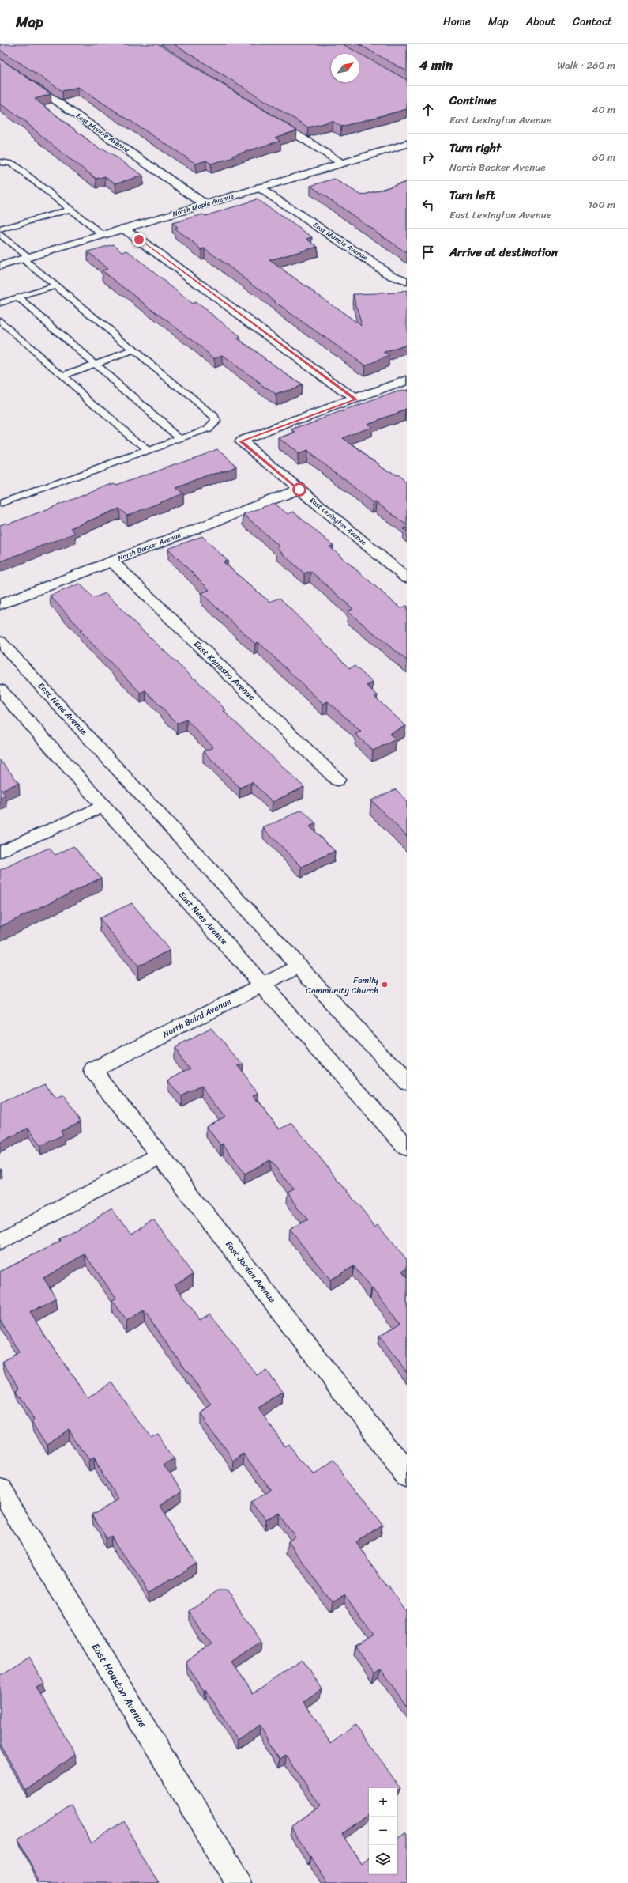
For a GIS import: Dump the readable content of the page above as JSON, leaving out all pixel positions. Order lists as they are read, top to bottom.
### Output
{
  "streets": {
    "street": [
      "East Muncie Avenue",
      "North Maple Avenue",
      "East Lexington Avenue",
      "North Backer Avenue",
      "East Kenosha Avenue",
      "East Nees Avenue",
      "North Baird Avenue",
      "East Jordan Avenue",
      "East Houston Avenue"
    ]
  },
  "crossings": [
    ["East Muncie Avenue", "North Maple Avenue"],
    ["East Lexington Avenue", "North Backer Avenue"],
    ["North Backer Avenue", "East Kenosha Avenue"],
    ["East Nees Avenue", "North Baird Avenue"],
    ["North Baird Avenue", "East Jordan Avenue"]
  ],
  "places": ["Family Community Church"],
  "north": "top right",
  "page": {
    "header": "Map",
    "nav": [
      "Home",
      "Map",
      "About",
      "Contact"
    ],
    "heading": ["4 min", "Walk · 260 m"],
    "list": [
      ["Continue", "East Lexington Avenue", "40 m"],
      ["Turn right", "North Backer Avenue", "60 m"],
      ["Turn left", "East Lexington Avenue", "160 m"],
      "Arrive at destination"
    ],
    "map_buttons": ["+", "−"]
  }
}
